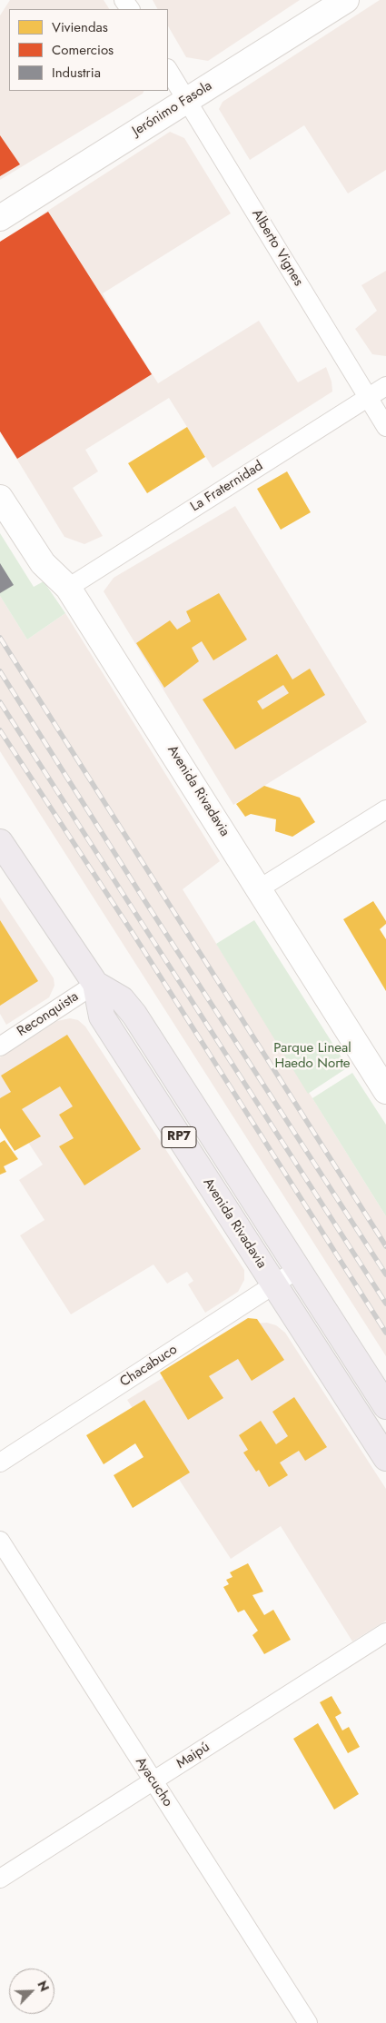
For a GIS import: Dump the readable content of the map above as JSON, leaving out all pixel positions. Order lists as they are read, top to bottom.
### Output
{
  "streets": {
    "main road": ["Avenida Rivadavia", "RP7"],
    "street": [
      "Jerónimo Fasola",
      "Alberto Vignes",
      "La Fraternidad",
      "Reconquista",
      "Chacabuco",
      "Maipú",
      "Ayacucho"
    ]
  },
  "crossings": [
    ["Jerónimo Fasola", "Alberto Vignes"],
    ["Alberto Vignes", "La Fraternidad"],
    ["La Fraternidad", "Avenida Rivadavia"],
    ["Avenida Rivadavia", "Reconquista"],
    ["Avenida Rivadavia", "Chacabuco"],
    ["Maipú", "Ayacucho"]
  ],
  "parks": ["Parque Lineal Haedo Norte"],
  "legend": ["Viviendas", "Comercios", "Industria"],
  "north": "top right"
}
